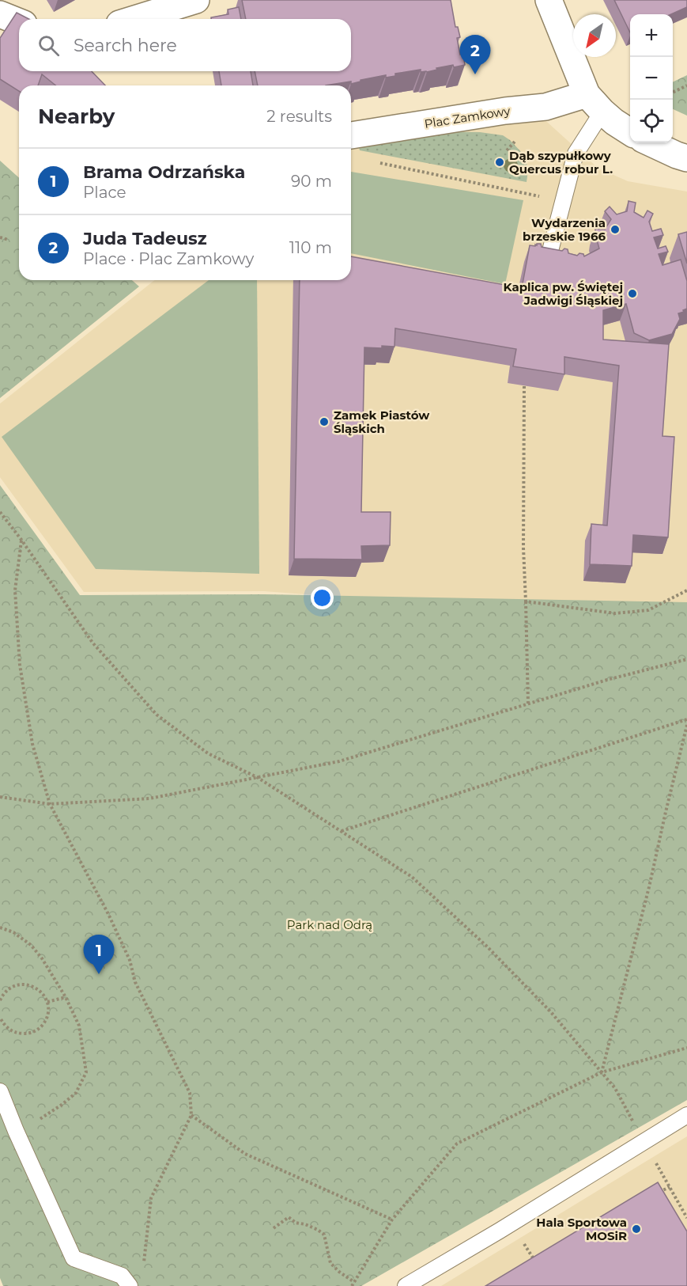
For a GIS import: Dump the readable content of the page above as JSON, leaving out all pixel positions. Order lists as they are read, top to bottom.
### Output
{
  "streets": {
    "street": ["Plac Zamkowy"]
  },
  "parks": ["Park nad Odrą"],
  "places": [
    "Dąb szypułkowy Quercus robur L.",
    "Wydarzenia brzeskie 1966",
    "Kaplica pw. Świętej Jadwigi Śląskiej",
    "Zamek Piastów Śląskich",
    "Hala Sportowa MOSiR"
  ],
  "north": "bottom left",
  "page": {
    "map_buttons": ["+", "−"],
    "search": "Search here",
    "pins": ["2", "1"],
    "heading": ["Nearby", "2 results"],
    "list": [
      {
        "mark": "1",
        "name": "Brama Odrzańska",
        "note": "Place",
        "value": "90 m"
      },
      {
        "mark": "2",
        "name": "Juda Tadeusz",
        "note": "Place · Plac Zamkowy",
        "value": "110 m"
      }
    ]
  }
}
